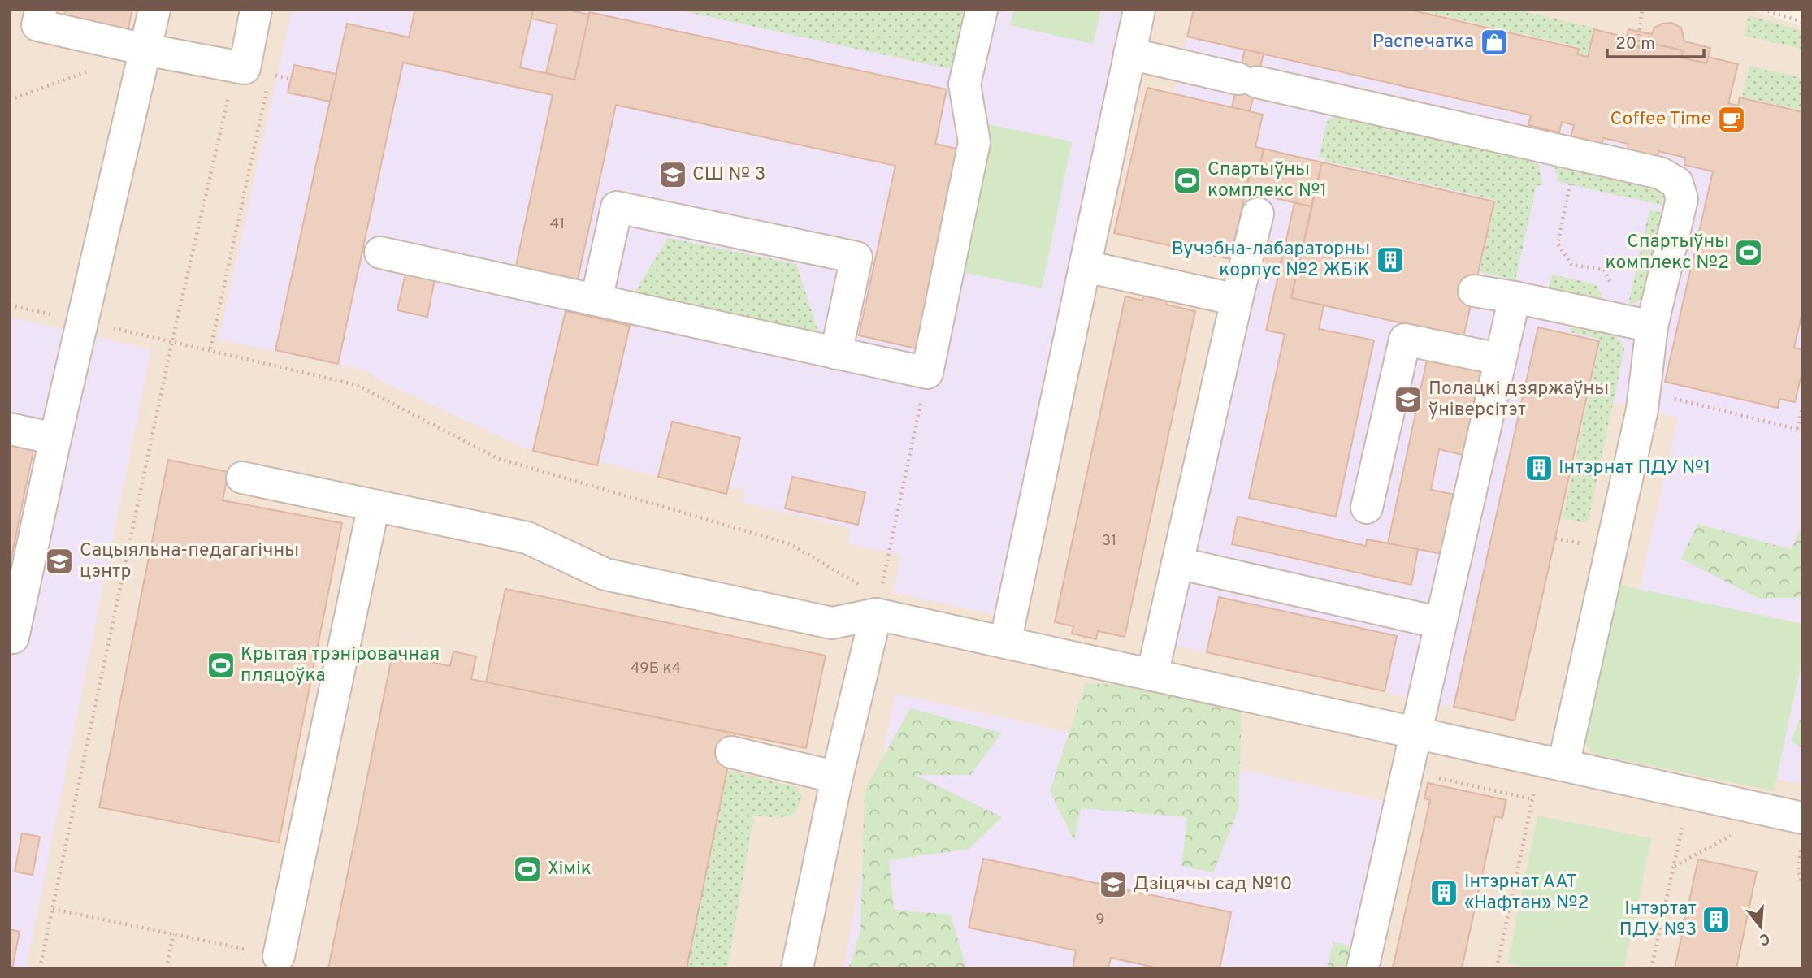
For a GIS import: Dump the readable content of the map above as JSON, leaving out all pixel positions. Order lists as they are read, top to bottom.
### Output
{
  "places": {
    "shop": ["Распечатка"],
    "cafe": ["Coffee Time"],
    "school or university": [
      "СШ № 3",
      "Полацкі дзяржаўны ўніверсітэт",
      "Сацыяльна-педагагічны цэнтр",
      "Дзіцячы сад №10"
    ],
    "sports": [
      "Спартыўны комплекс №1",
      "Спартыўны комплекс №2",
      "Крытая трэніровачная пляцоўка",
      "Хімік"
    ],
    "building": [
      "Вучэбна-лабараторны корпус №2 ЖБіК",
      "Інтэрнат ПДУ №1",
      "Інтэрнат ААТ «Нафтан» №2",
      "Інтэртат ПДУ №3"
    ]
  },
  "house_numbers": [
    "41",
    "31",
    "49Б к4",
    "9"
  ],
  "scale_bar": "20 m",
  "north": "bottom"
}
